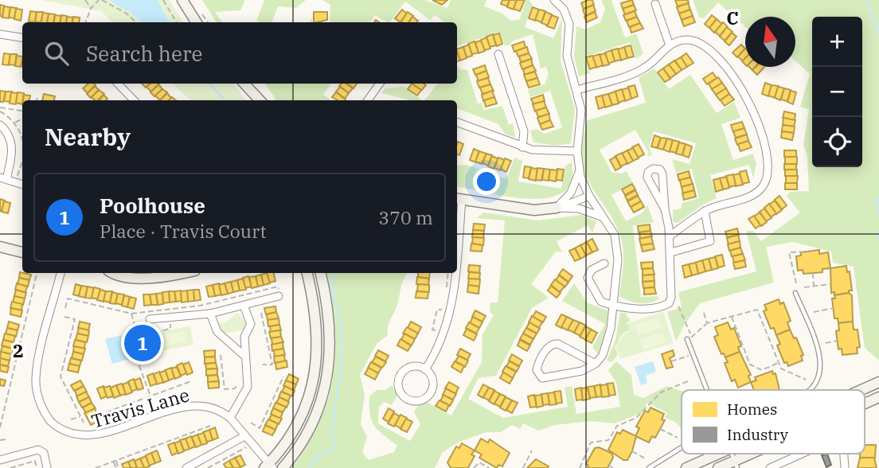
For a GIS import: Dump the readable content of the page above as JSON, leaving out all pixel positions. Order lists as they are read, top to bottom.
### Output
{
  "streets": {
    "street": ["Travis Lane"]
  },
  "legend": ["Homes", "Industry"],
  "north": "top",
  "page": {
    "map_buttons": ["+", "−"],
    "search": "Search here",
    "heading": "Nearby",
    "list": [
      {
        "mark": "1",
        "name": "Poolhouse",
        "note": "Place · Travis Court",
        "value": "370 m"
      }
    ],
    "pins": "1"
  },
  "grid": {
    "columns": ["C"],
    "rows": ["2"]
  }
}
